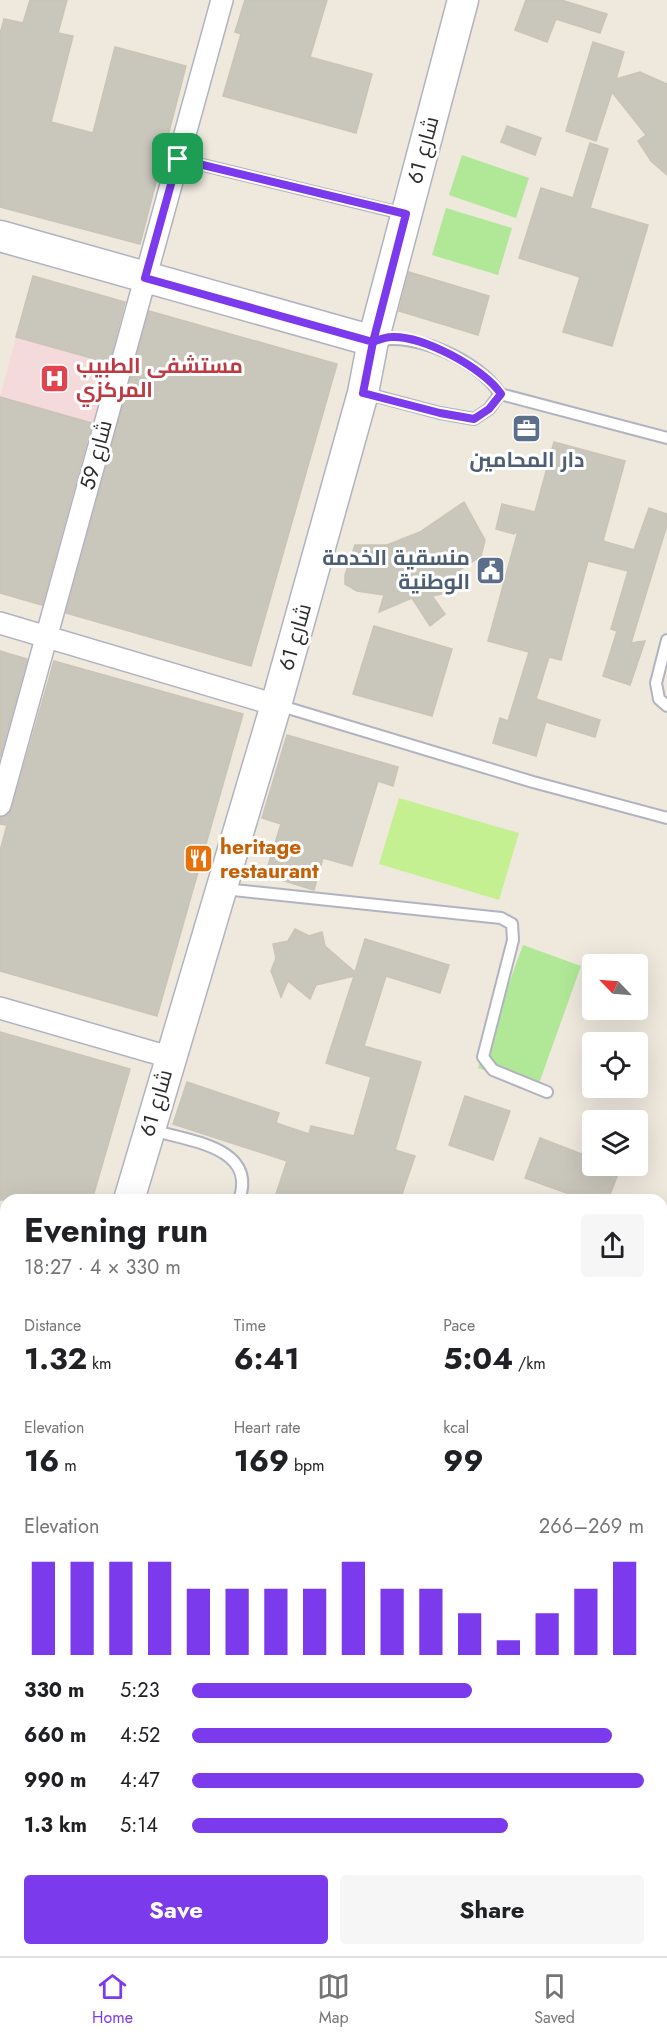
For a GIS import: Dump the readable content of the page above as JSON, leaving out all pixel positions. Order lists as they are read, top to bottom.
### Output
{
  "streets": {
    "street": ["شارع 61", "شارع 59"]
  },
  "places": {
    "hospital": ["مستشفى الطبيب المركزي"],
    "office": ["دار المحامين"],
    "public building": ["منسقية الخدمة الوطنية"],
    "restaurant": ["heritage restaurant"]
  },
  "north": "top left",
  "page": {
    "heading": ["Evening run", "18:27 · 4 × 330 m"],
    "stats": [
      ["Distance", "1.32 km"],
      ["Time", "6:41"],
      ["Pace", "5:04 /km"],
      ["Elevation", "16 m"],
      ["Heart rate", "169 bpm"],
      ["kcal", "99"]
    ],
    "chart": ["Elevation", "266–269 m"],
    "list": [
      {
        "name": "330 m",
        "note": "5:23"
      },
      {
        "name": "660 m",
        "note": "4:52"
      },
      {
        "name": "990 m",
        "note": "4:47"
      },
      {
        "name": "1.3 km",
        "note": "5:14"
      }
    ],
    "buttons": ["Save", "Share"],
    "tabs": ["Home", "Map", "Saved"]
  }
}
